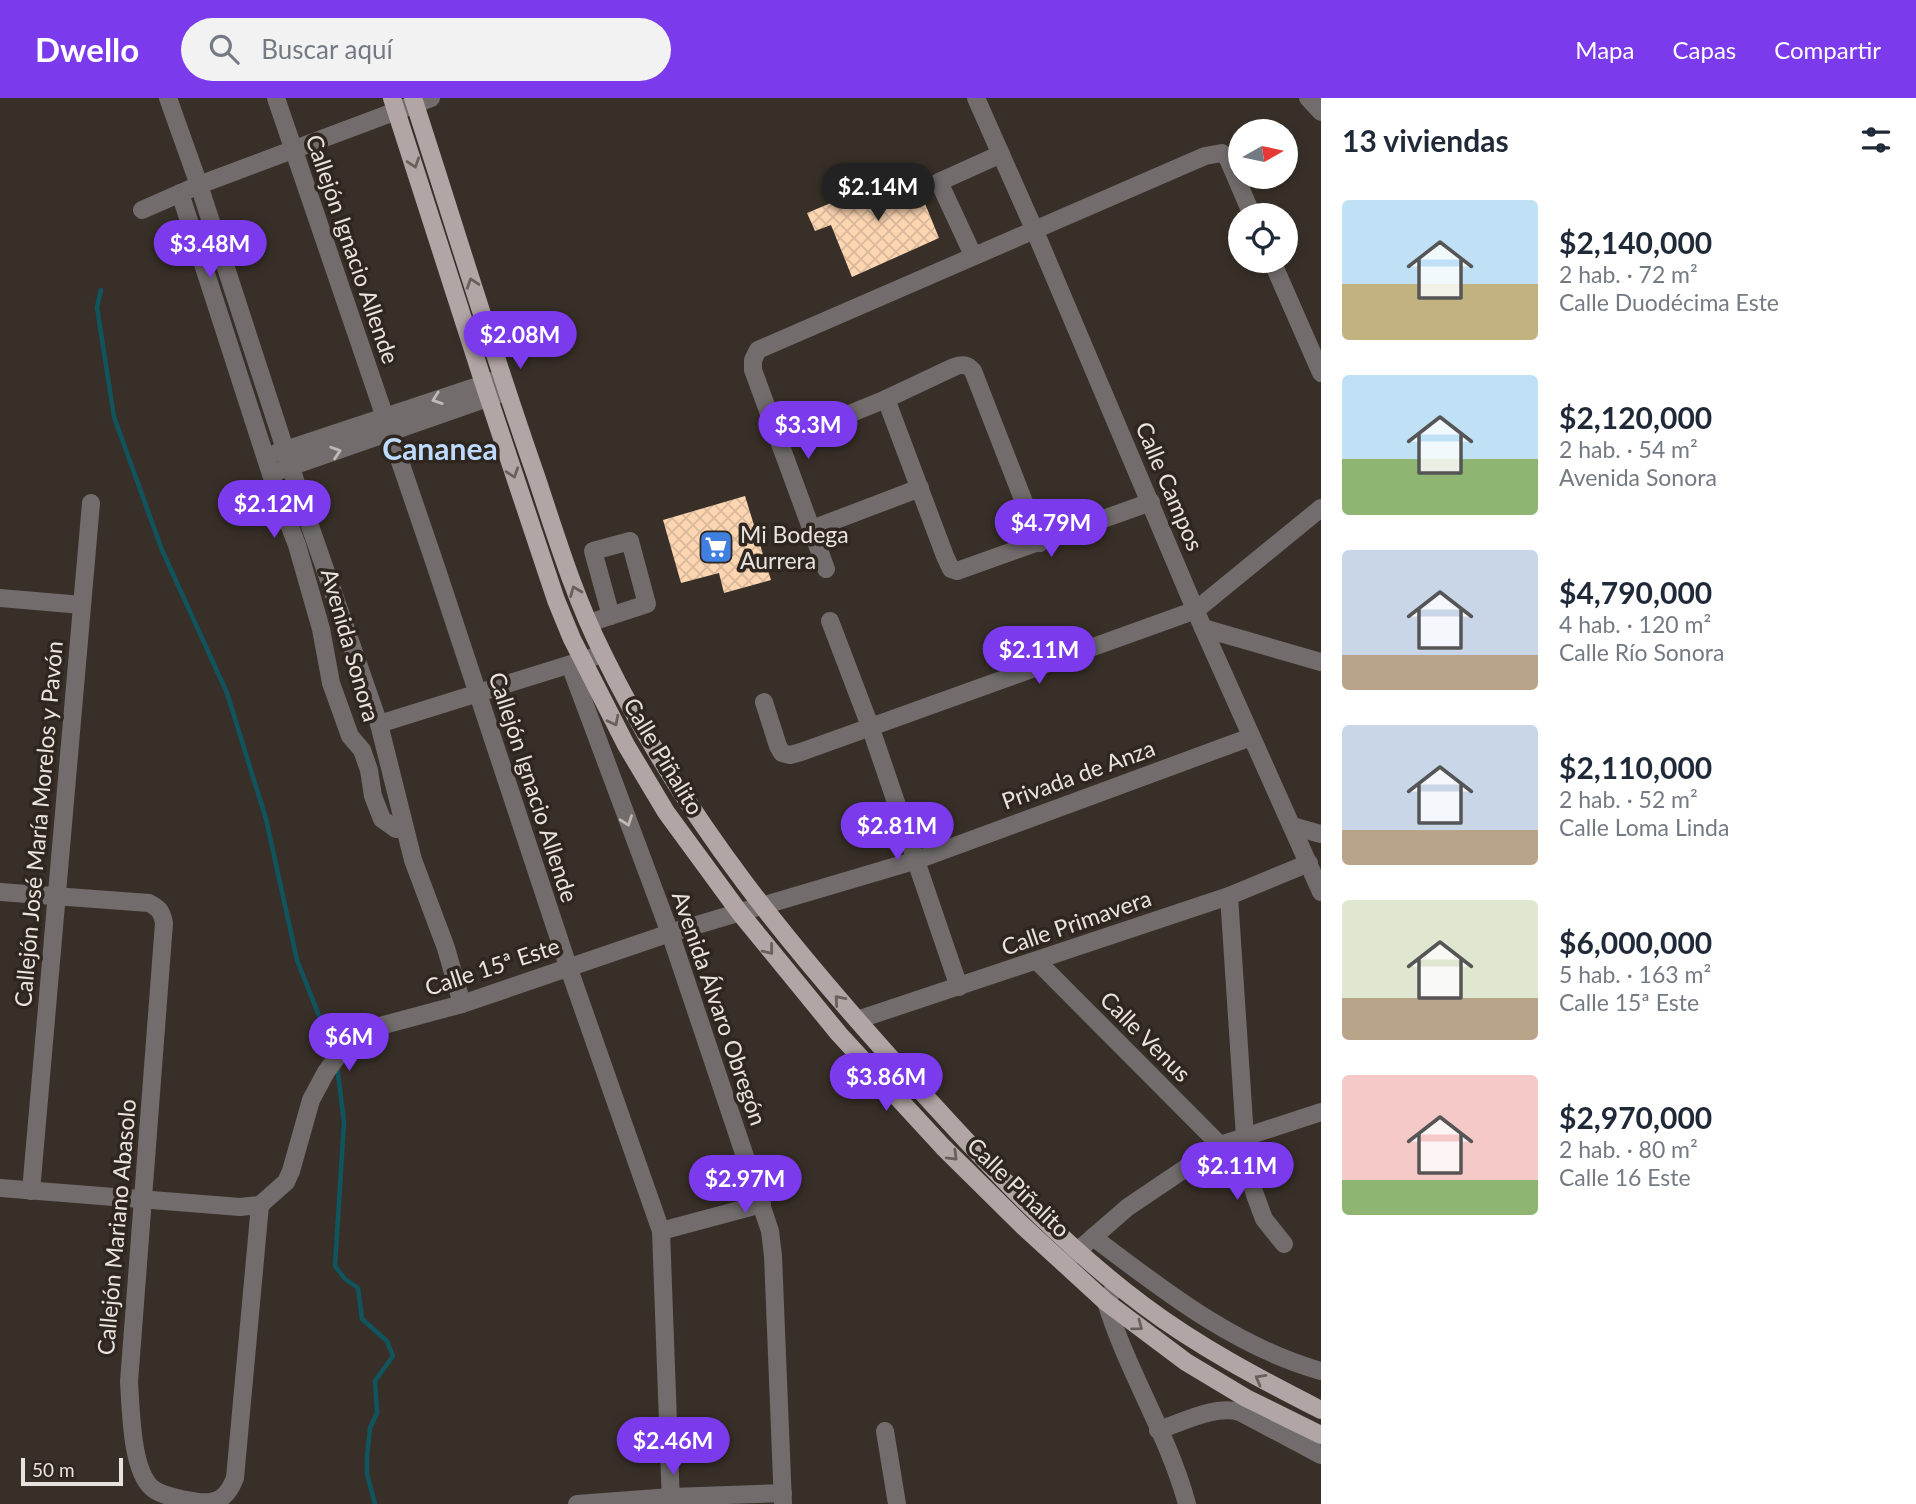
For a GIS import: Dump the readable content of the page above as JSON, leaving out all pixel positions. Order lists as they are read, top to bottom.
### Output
{
  "streets": {
    "main road": ["Calle Piñalito", "Avenida Álvaro Obregón"],
    "street": [
      "Callejón Ignacio Allende",
      "Calle Campos",
      "Avenida Sonora",
      "Privada de Anza",
      "Callejón José María Morelos y Pavón",
      "Calle Primavera",
      "Calle 15ª Este",
      "Calle Venus",
      "Callejón Mariano Abasolo"
    ]
  },
  "crossings": [
    ["Callejón Ignacio Allende", "Calle 15ª Este"],
    ["Calle Campos", "Privada de Anza"],
    ["Calle Campos", "Calle Primavera"],
    ["Avenida Sonora", "Calle 15ª Este"],
    ["Calle Piñalito", "Privada de Anza"],
    ["Calle Piñalito", "Calle Primavera"],
    ["Calle Piñalito", "Calle 15ª Este"],
    ["Calle Piñalito", "Avenida Álvaro Obregón"],
    ["Privada de Anza", "Calle 15ª Este"],
    ["Callejón José María Morelos y Pavón", "Callejón Mariano Abasolo"],
    ["Calle Primavera", "Calle Venus"],
    ["Calle 15ª Este", "Avenida Álvaro Obregón"]
  ],
  "districts": ["Cananea"],
  "places": {
    "supermarket": ["Mi Bodega Aurrera"]
  },
  "scale_bar": "50 m",
  "north": "right",
  "page": {
    "header": "Dwello",
    "search": "Buscar aquí",
    "nav": ["Mapa", "Capas", "Compartir"],
    "heading": "13 viviendas",
    "price": [
      "$2.14M",
      "$3.48M",
      "$2.08M",
      "$3.3M",
      "$2.12M",
      "$4.79M",
      "$2.11M",
      "$2.81M",
      "$6M",
      "$3.86M",
      "$2.11M",
      "$2.97M",
      "$2.46M"
    ],
    "list": [
      {
        "name": "$2,140,000",
        "note": "2 hab. · 72 m² · Calle Duodécima Este"
      },
      {
        "name": "$2,120,000",
        "note": "2 hab. · 54 m² · Avenida Sonora"
      },
      {
        "name": "$4,790,000",
        "note": "4 hab. · 120 m² · Calle Río Sonora"
      },
      {
        "name": "$2,110,000",
        "note": "2 hab. · 52 m² · Calle Loma Linda"
      },
      {
        "name": "$6,000,000",
        "note": "5 hab. · 163 m² · Calle 15ª Este"
      },
      {
        "name": "$2,970,000",
        "note": "2 hab. · 80 m² · Calle 16 Este"
      }
    ],
    "scale": "50 m"
  }
}
